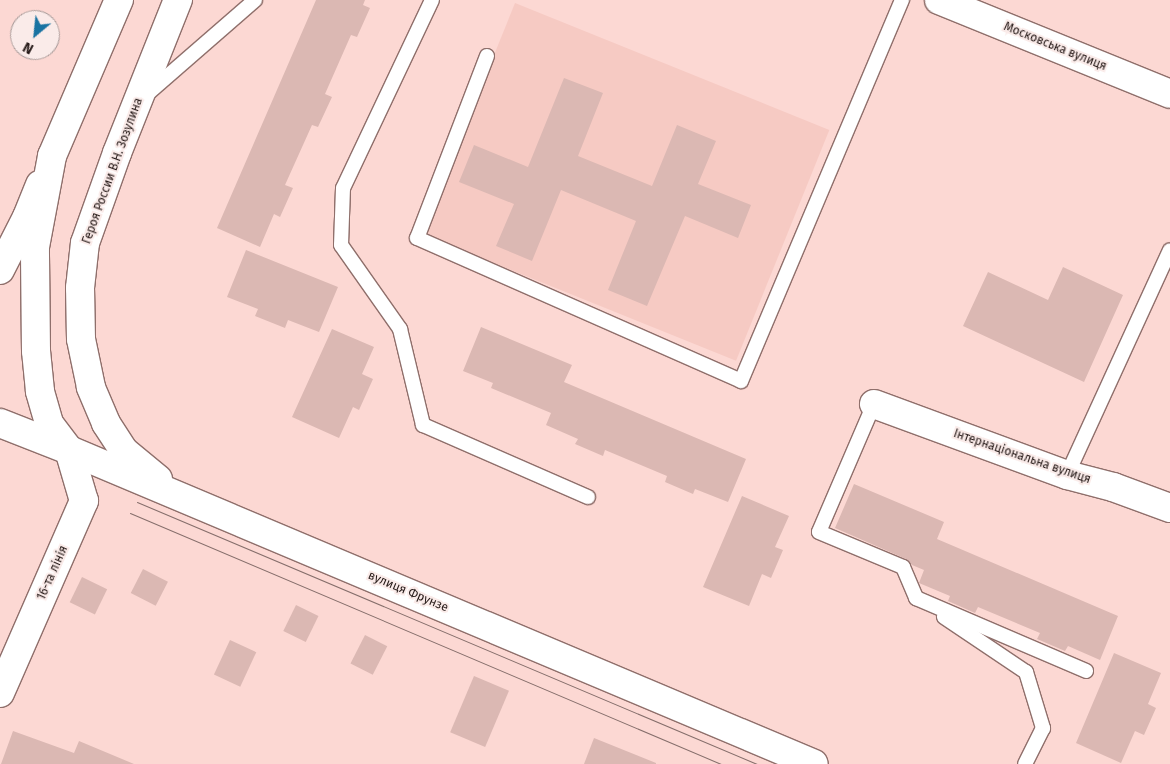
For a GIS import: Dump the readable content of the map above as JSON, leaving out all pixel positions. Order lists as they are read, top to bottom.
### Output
{
  "streets": {
    "main road": [
      "Московська вулиця",
      "Героя России В.Н. Зозулина",
      "Інтернаціональна вулиця",
      "16-та лінія",
      "вулиця Фрунзе"
    ]
  },
  "crossings": [
    ["Героя России В.Н. Зозулина", "вулиця Фрунзе"],
    ["16-та лінія", "вулиця Фрунзе"]
  ],
  "north": "bottom left"
}
